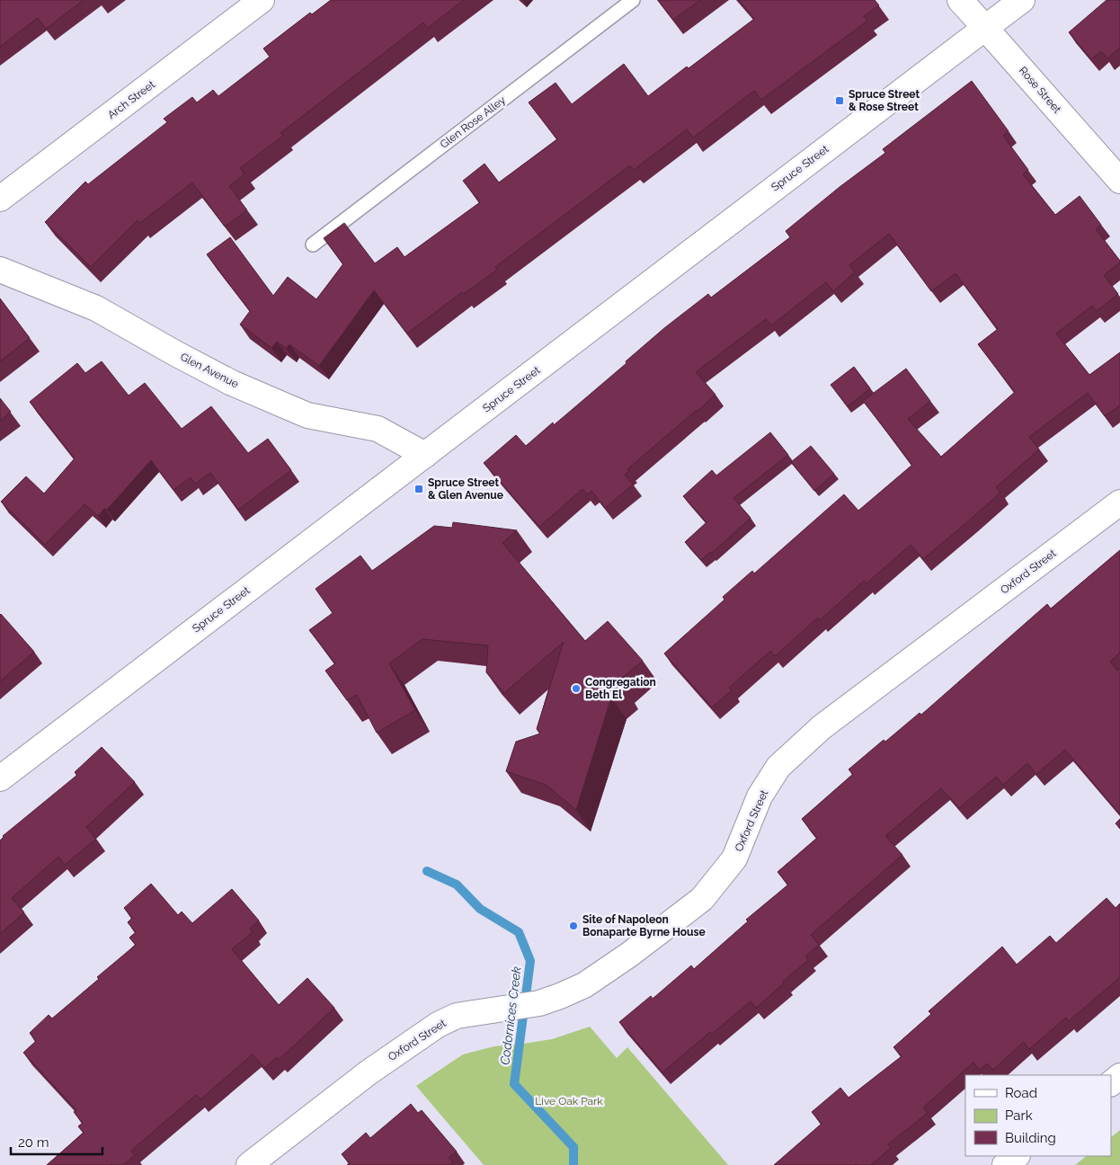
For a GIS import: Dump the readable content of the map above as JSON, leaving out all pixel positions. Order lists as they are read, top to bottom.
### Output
{
  "streets": {
    "street": [
      "Rose Street",
      "Arch Street",
      "Spruce Street",
      "Glen Avenue",
      "Oxford Street"
    ],
    "lane": ["Glen Rose Alley"]
  },
  "crossings": [
    ["Rose Street", "Spruce Street"],
    ["Spruce Street", "Glen Avenue"]
  ],
  "water": ["Codornices Creek"],
  "parks": ["Live Oak Park"],
  "places": {
    "transit": ["Spruce Street & Rose Street", "Spruce Street & Glen Avenue"],
    "other": ["Congregation Beth El", "Site of Napoleon Bonaparte Byrne House"]
  },
  "legend": ["Road", "Park", "Building"],
  "scale_bar": "20 m"
}
